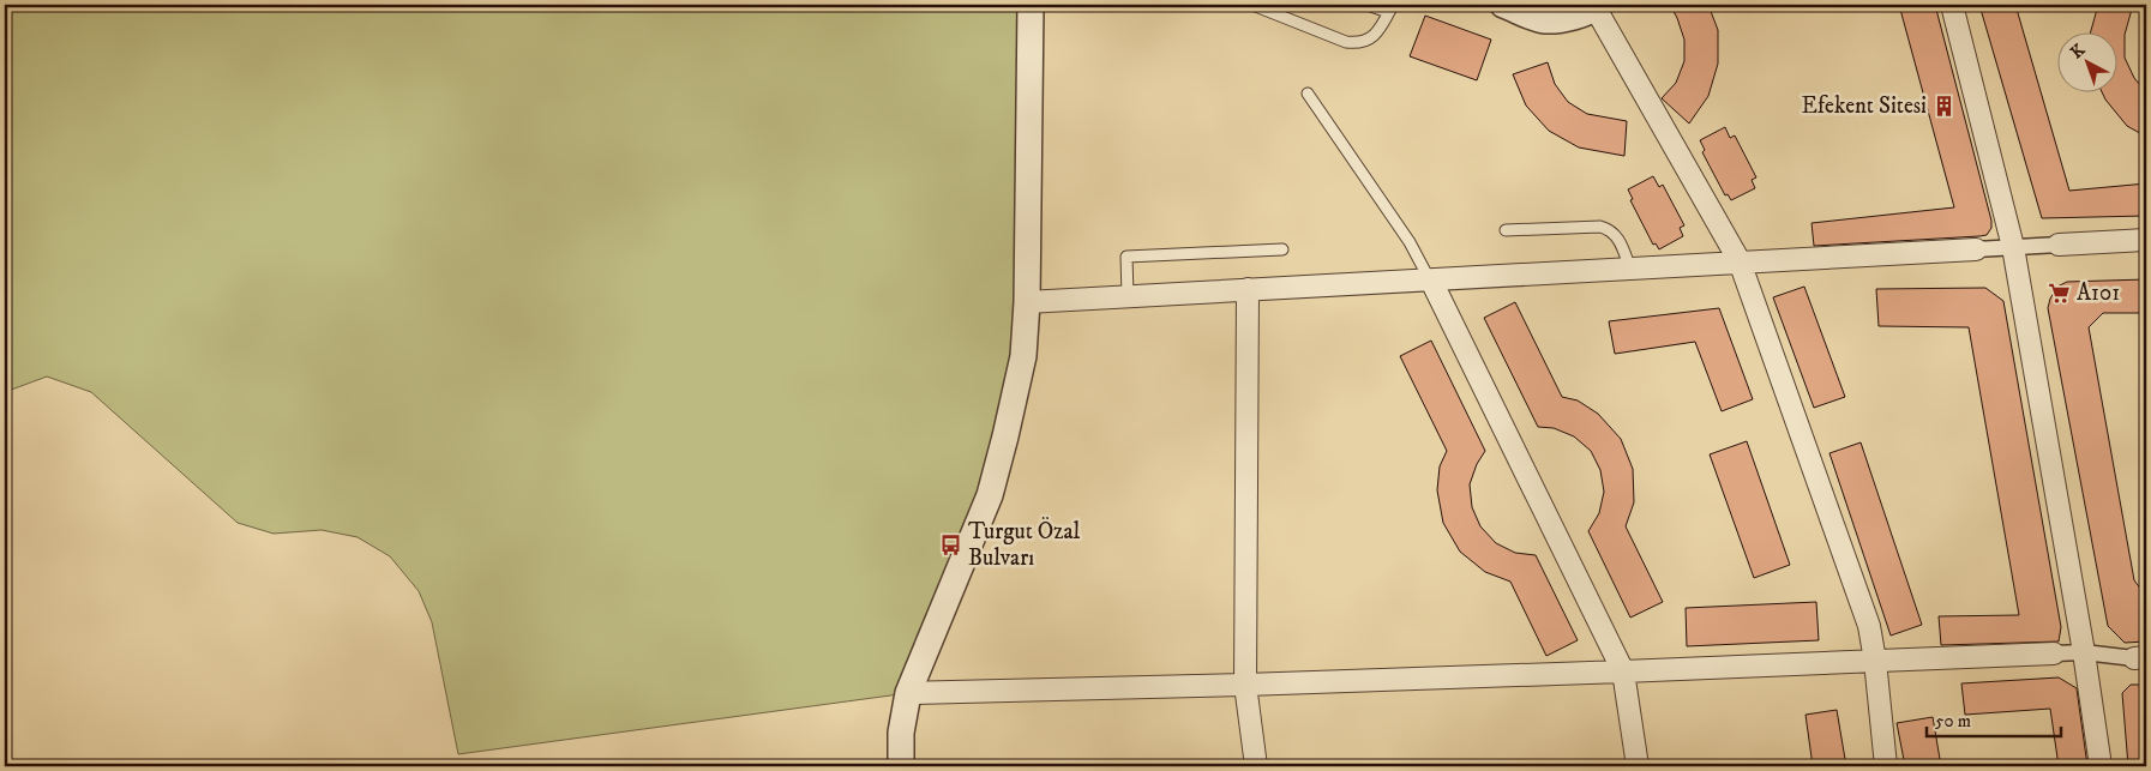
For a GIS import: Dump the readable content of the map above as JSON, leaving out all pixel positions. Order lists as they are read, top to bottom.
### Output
{
  "places": {
    "building": ["Efekent Sitesi"],
    "supermarket": ["A101"],
    "bus stop": ["Turgut Özal Bulvarı"]
  },
  "scale_bar": "50 m",
  "north": "top left"
}
